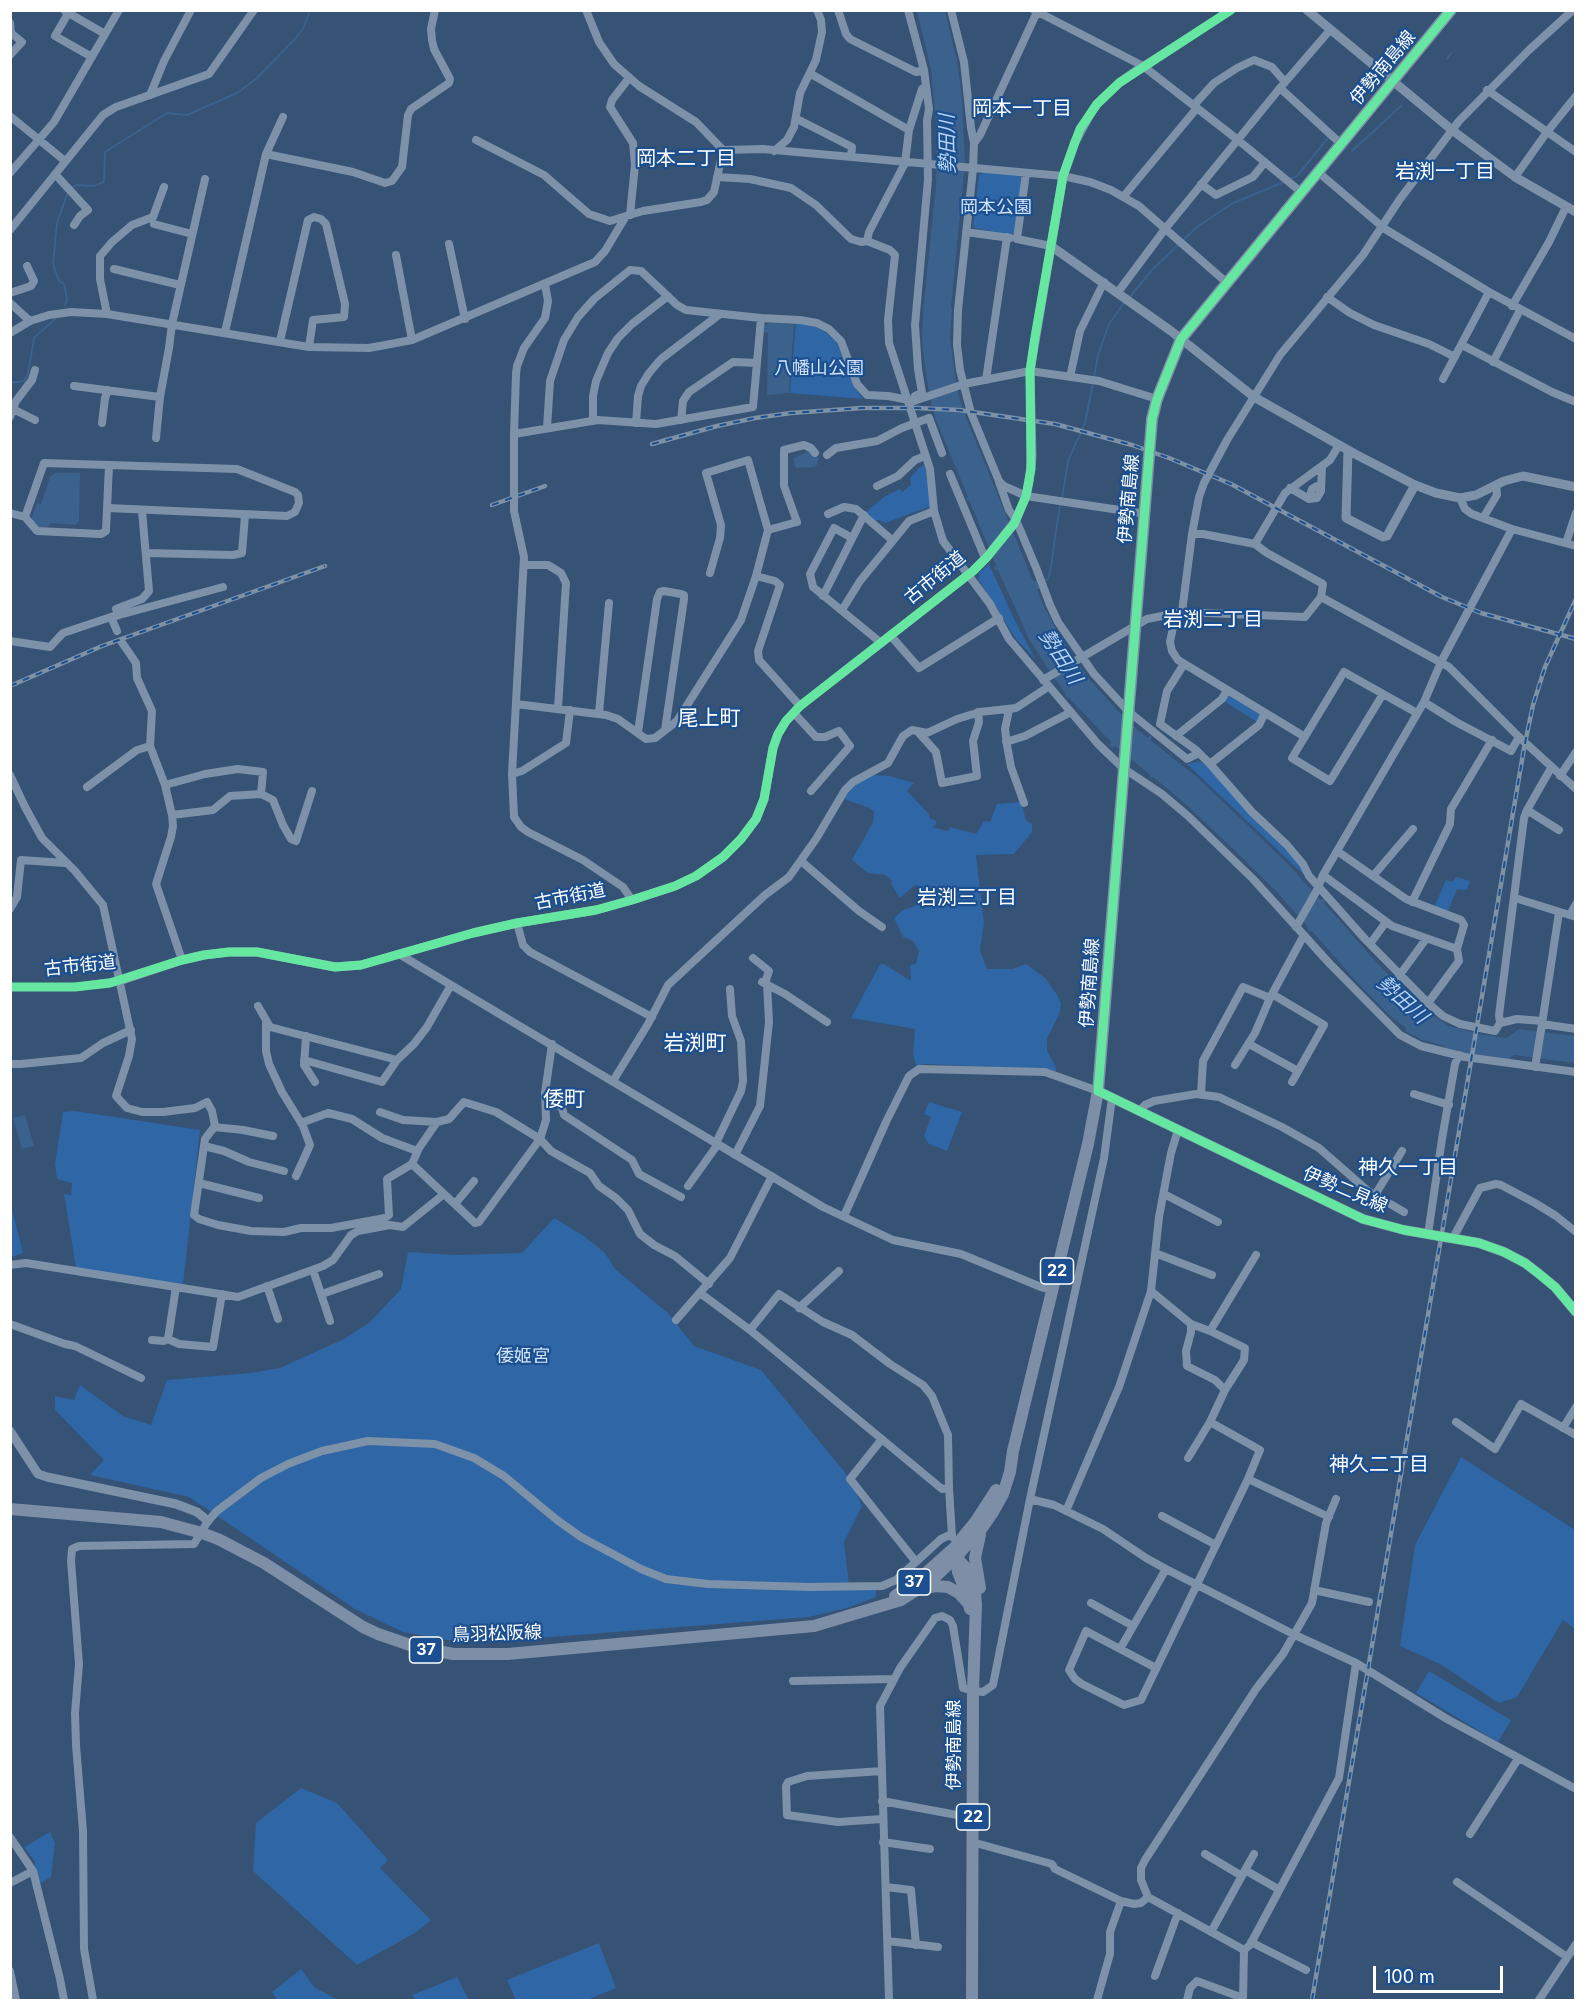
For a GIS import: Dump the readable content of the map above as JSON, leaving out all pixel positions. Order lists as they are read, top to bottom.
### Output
{
  "streets": {
    "main road": [
      "伊勢南島線",
      "伊勢二見線",
      "22",
      "37",
      "鳥羽松阪線"
    ],
    "street": ["古市街道"]
  },
  "crossings": [
    ["伊勢南島線", "伊勢二見線"],
    ["伊勢南島線", "鳥羽松阪線"]
  ],
  "districts": [
    "岡本一丁目",
    "岡本二丁目",
    "岩渕一丁目",
    "岩渕二丁目",
    "尾上町",
    "岩渕三丁目",
    "岩渕町",
    "倭町",
    "神久一丁目",
    "神久二丁目"
  ],
  "water": ["勢田川"],
  "parks": ["岡本公園", "八幡山公園", "倭姬宮"],
  "scale_bar": "100 m"
}
